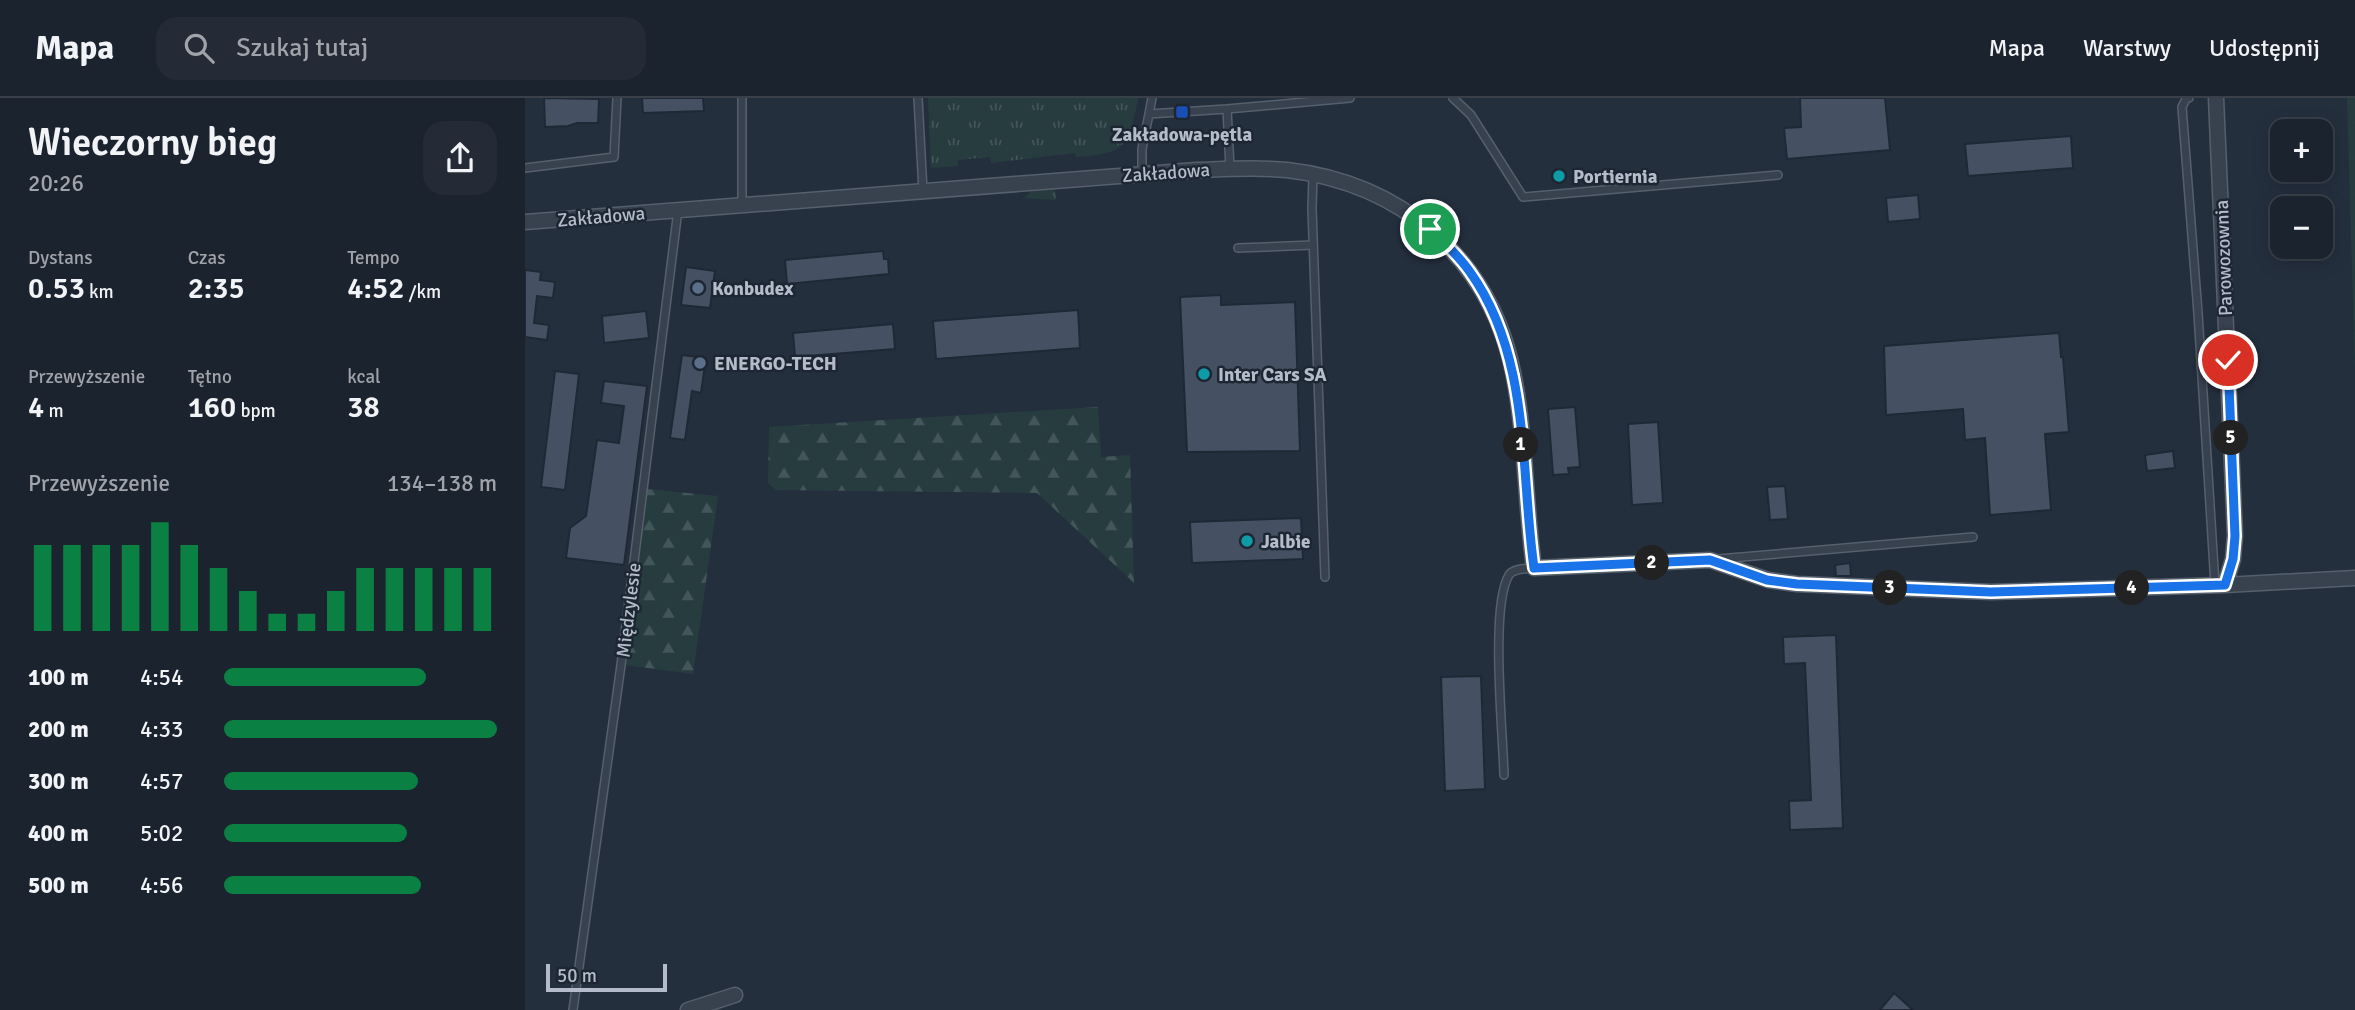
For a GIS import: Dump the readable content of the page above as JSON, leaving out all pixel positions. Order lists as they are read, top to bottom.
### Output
{
  "streets": {
    "street": ["Zakładowa", "Parowozownia"],
    "lane": ["Międzylesie"]
  },
  "crossings": [
    ["Zakładowa", "Międzylesie"]
  ],
  "places": {
    "transit": ["Zakładowa-pętla"],
    "other": [
      "Portiernia",
      "Konbudex",
      "ENERGO-TECH",
      "Inter Cars SA",
      "Jalbie"
    ]
  },
  "scale_bar": "50 m",
  "page": {
    "header": "Mapa",
    "search": "Szukaj tutaj",
    "nav": ["Mapa", "Warstwy", "Udostępnij"],
    "heading": ["Wieczorny bieg", "20:26"],
    "map_buttons": ["+", "−"],
    "stats": [
      ["Dystans", "0.53 km"],
      ["Czas", "2:35"],
      ["Tempo", "4:52 /km"],
      ["Przewyższenie", "4 m"],
      ["Tętno", "160 bpm"],
      ["kcal", "38"]
    ],
    "pins": [
      "5",
      "1",
      "2",
      "3",
      "4"
    ],
    "chart": ["Przewyższenie", "134–138 m"],
    "list": [
      {
        "name": "100 m",
        "note": "4:54"
      },
      {
        "name": "200 m",
        "note": "4:33"
      },
      {
        "name": "300 m",
        "note": "4:57"
      },
      {
        "name": "400 m",
        "note": "5:02"
      },
      {
        "name": "500 m",
        "note": "4:56"
      }
    ],
    "scale": "50 m"
  }
}
